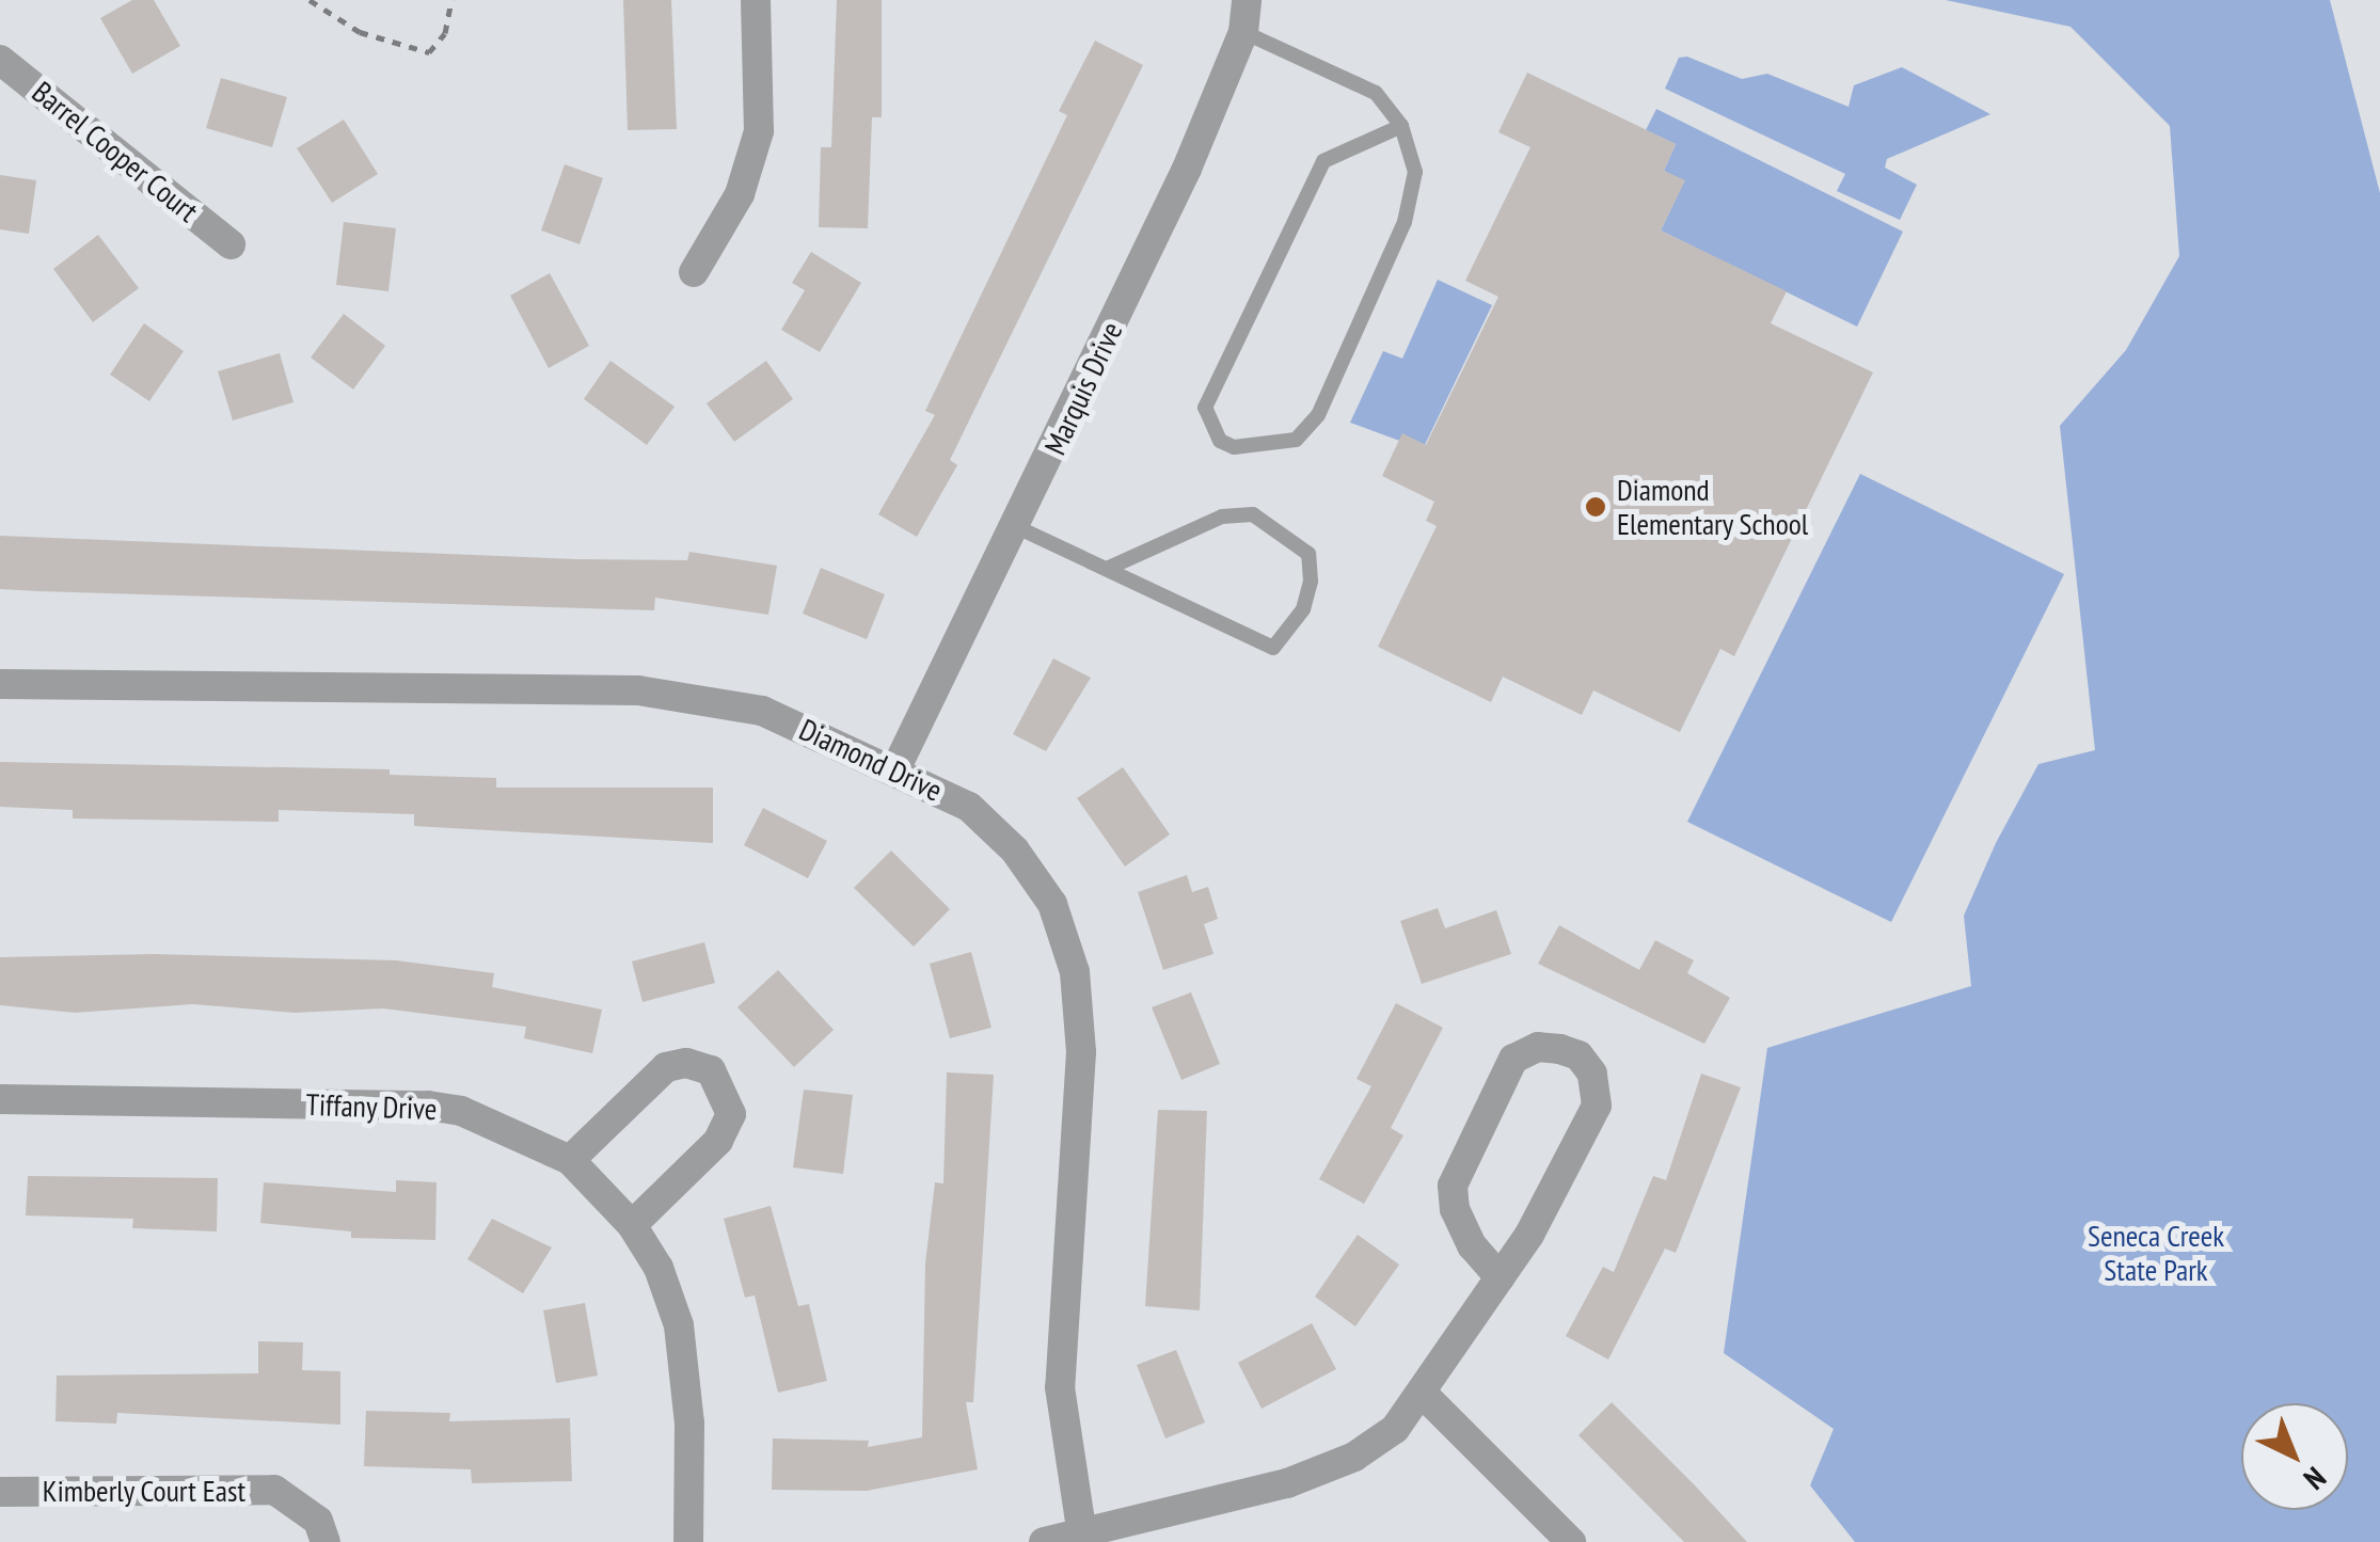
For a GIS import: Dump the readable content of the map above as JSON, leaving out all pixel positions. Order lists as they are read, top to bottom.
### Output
{
  "streets": {
    "street": [
      "Barrel Cooper Court",
      "Marquis Drive",
      "Diamond Drive",
      "Tiffany Drive",
      "Kimberly Court East"
    ]
  },
  "crossings": [
    ["Marquis Drive", "Diamond Drive"]
  ],
  "parks": ["Seneca Creek State Park"],
  "places": ["Diamond Elementary School"],
  "north": "bottom right"
}
